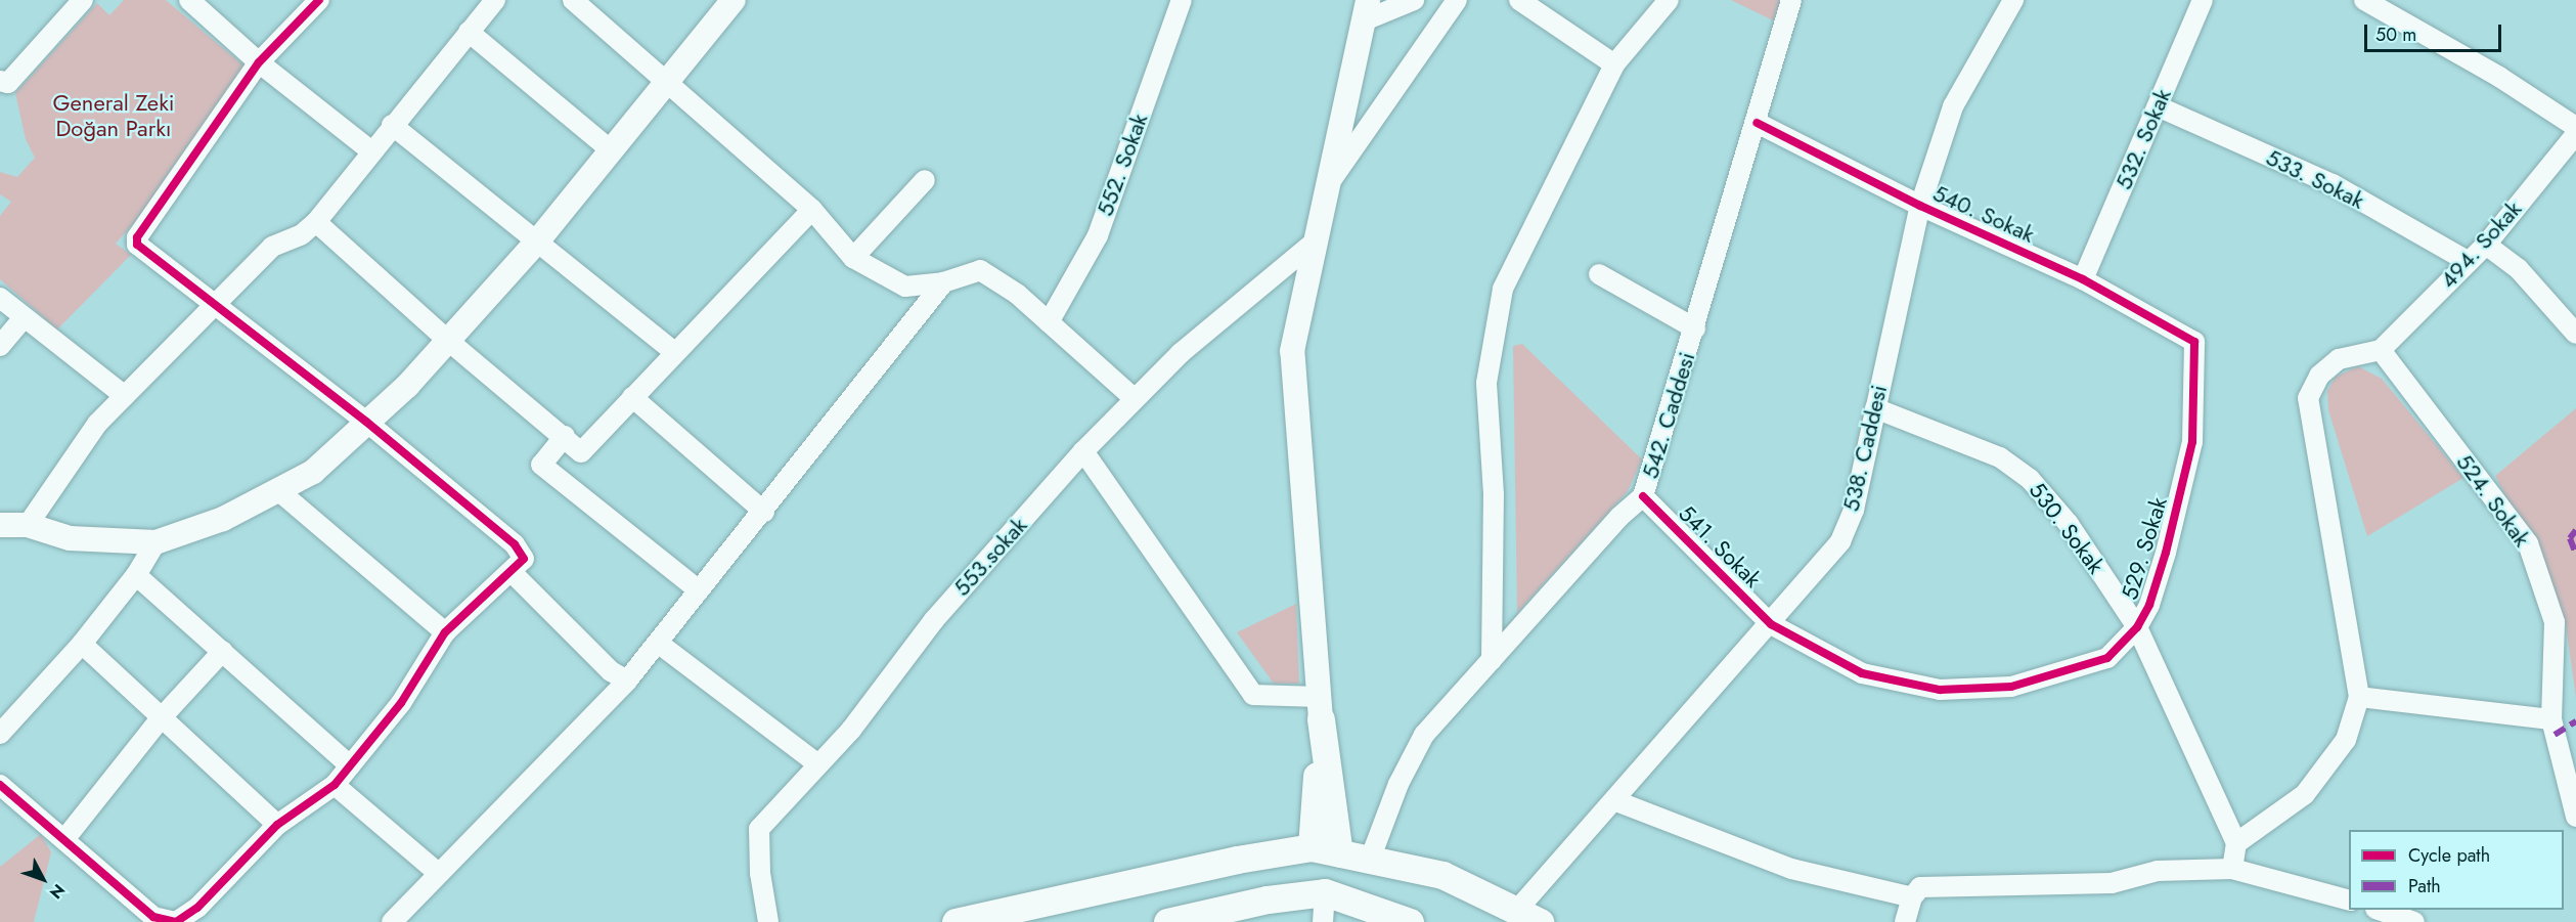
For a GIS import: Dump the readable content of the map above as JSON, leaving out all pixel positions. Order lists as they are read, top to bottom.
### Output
{
  "streets": {
    "street": [
      "532. Sokak",
      "552. Sokak",
      "533. Sokak",
      "540. Sokak",
      "494. Sokak",
      "542. Caddesi",
      "538. Caddesi",
      "524. Sokak",
      "530. Sokak",
      "541. Sokak",
      "529. Sokak",
      "553.sokak"
    ]
  },
  "crossings": [
    ["532. Sokak", "533. Sokak"],
    ["532. Sokak", "540. Sokak"],
    ["533. Sokak", "494. Sokak"],
    ["540. Sokak", "542. Caddesi"],
    ["540. Sokak", "538. Caddesi"],
    ["540. Sokak", "529. Sokak"],
    ["494. Sokak", "524. Sokak"],
    ["542. Caddesi", "541. Sokak"],
    ["538. Caddesi", "530. Sokak"],
    ["538. Caddesi", "541. Sokak"],
    ["538. Caddesi", "529. Sokak"],
    ["530. Sokak", "529. Sokak"],
    ["541. Sokak", "529. Sokak"]
  ],
  "parks": ["General Zeki Doğan Parkı"],
  "legend": ["Cycle path", "Path"],
  "scale_bar": "50 m",
  "north": "bottom right"
}
